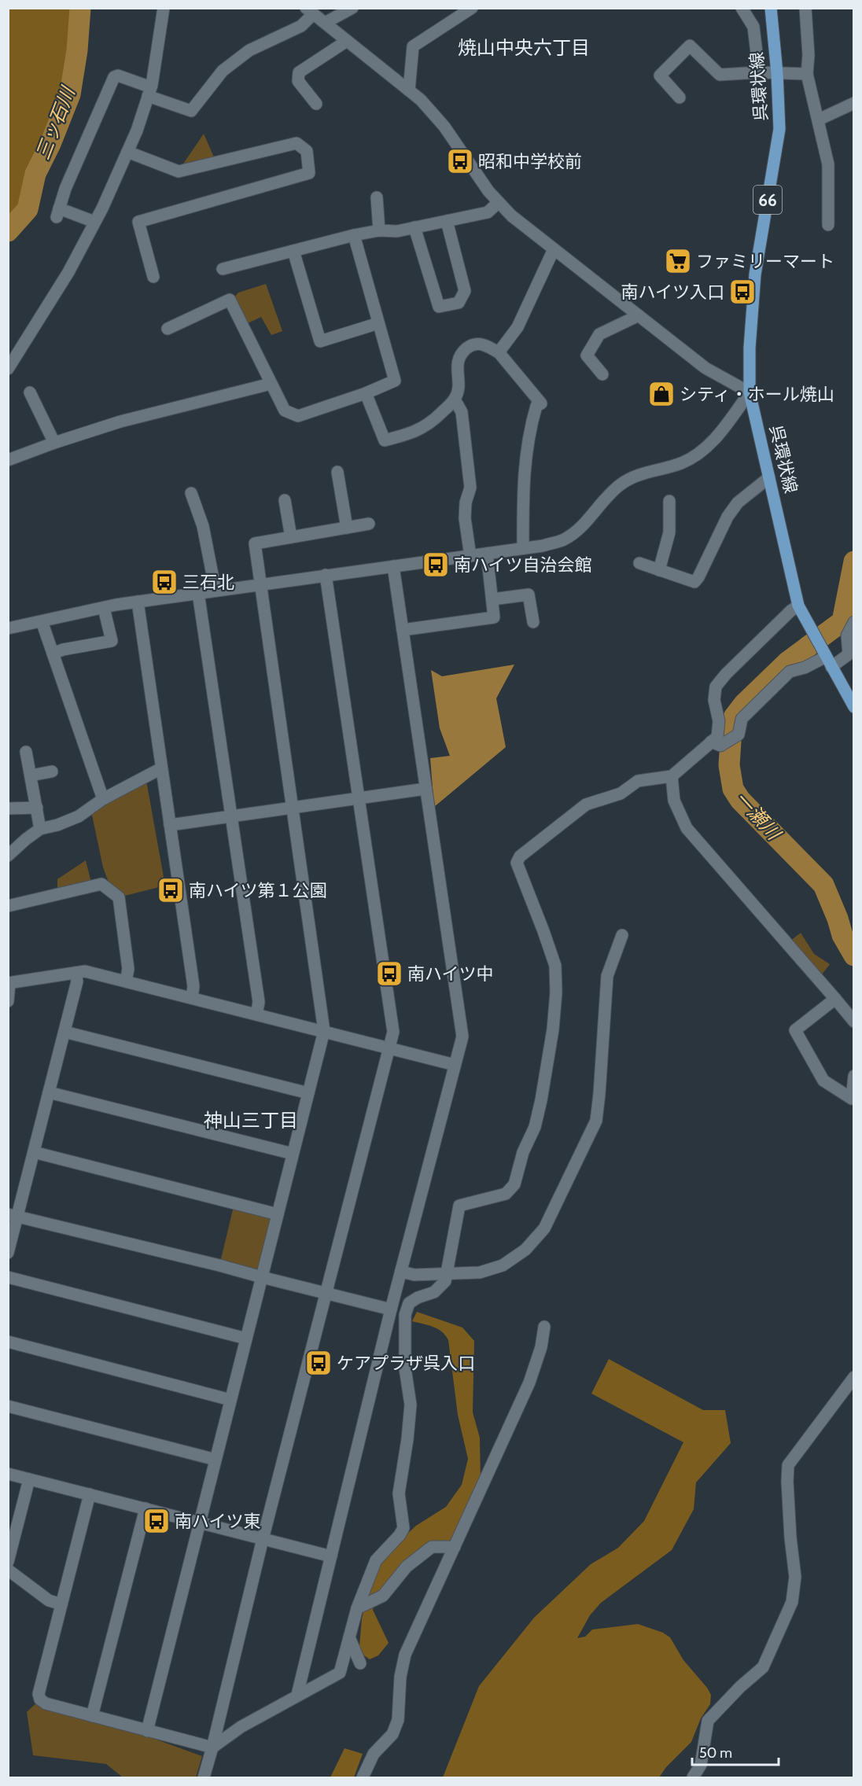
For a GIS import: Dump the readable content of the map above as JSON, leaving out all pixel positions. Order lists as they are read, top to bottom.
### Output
{
  "streets": {
    "main road": ["呉環状線", "66"]
  },
  "districts": ["焼山中央六丁目", "神山三丁目"],
  "water": ["三ッ石川", "一瀬川"],
  "places": {
    "bus stop": [
      "昭和中学校前",
      "南ハイツ入口",
      "南ハイツ自治会館",
      "三石北",
      "南ハイツ第１公園",
      "南ハイツ中",
      "ケアプラザ呉入口",
      "南ハイツ東"
    ],
    "supermarket": ["ファミリーマート"],
    "shop": ["シティ・ホール焼山"]
  },
  "scale_bar": "50 m"
}
